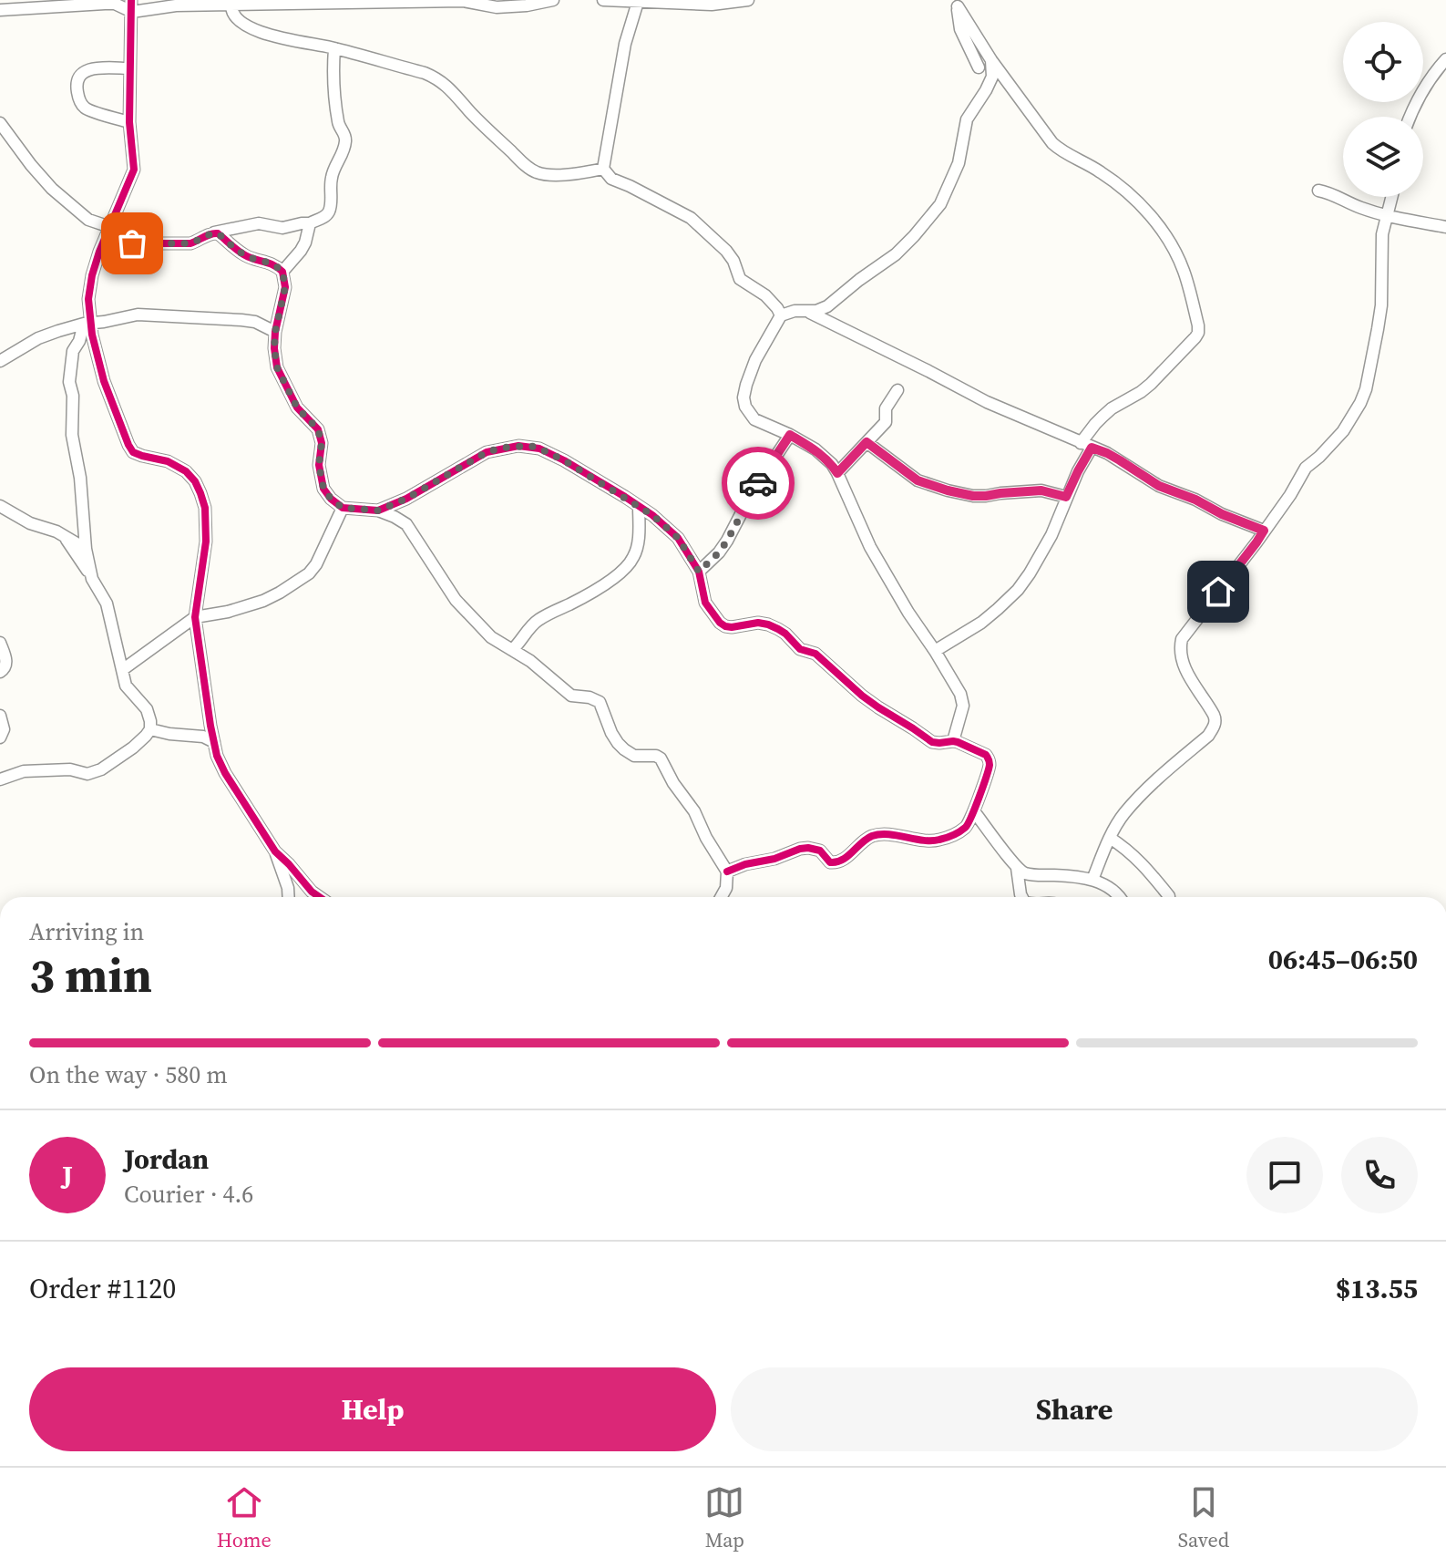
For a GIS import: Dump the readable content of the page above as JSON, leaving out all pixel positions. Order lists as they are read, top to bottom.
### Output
{
  "page": {
    "heading": ["3 min", "Arriving in", "06:45–06:50"],
    "panel": [
      "Jordan",
      "Courier · 4.6",
      "Order #1120",
      "$13.55"
    ],
    "bar": "On the way · 580 m",
    "round": "J",
    "buttons": ["Help", "Share"],
    "tabs": ["Home", "Map", "Saved"]
  }
}
